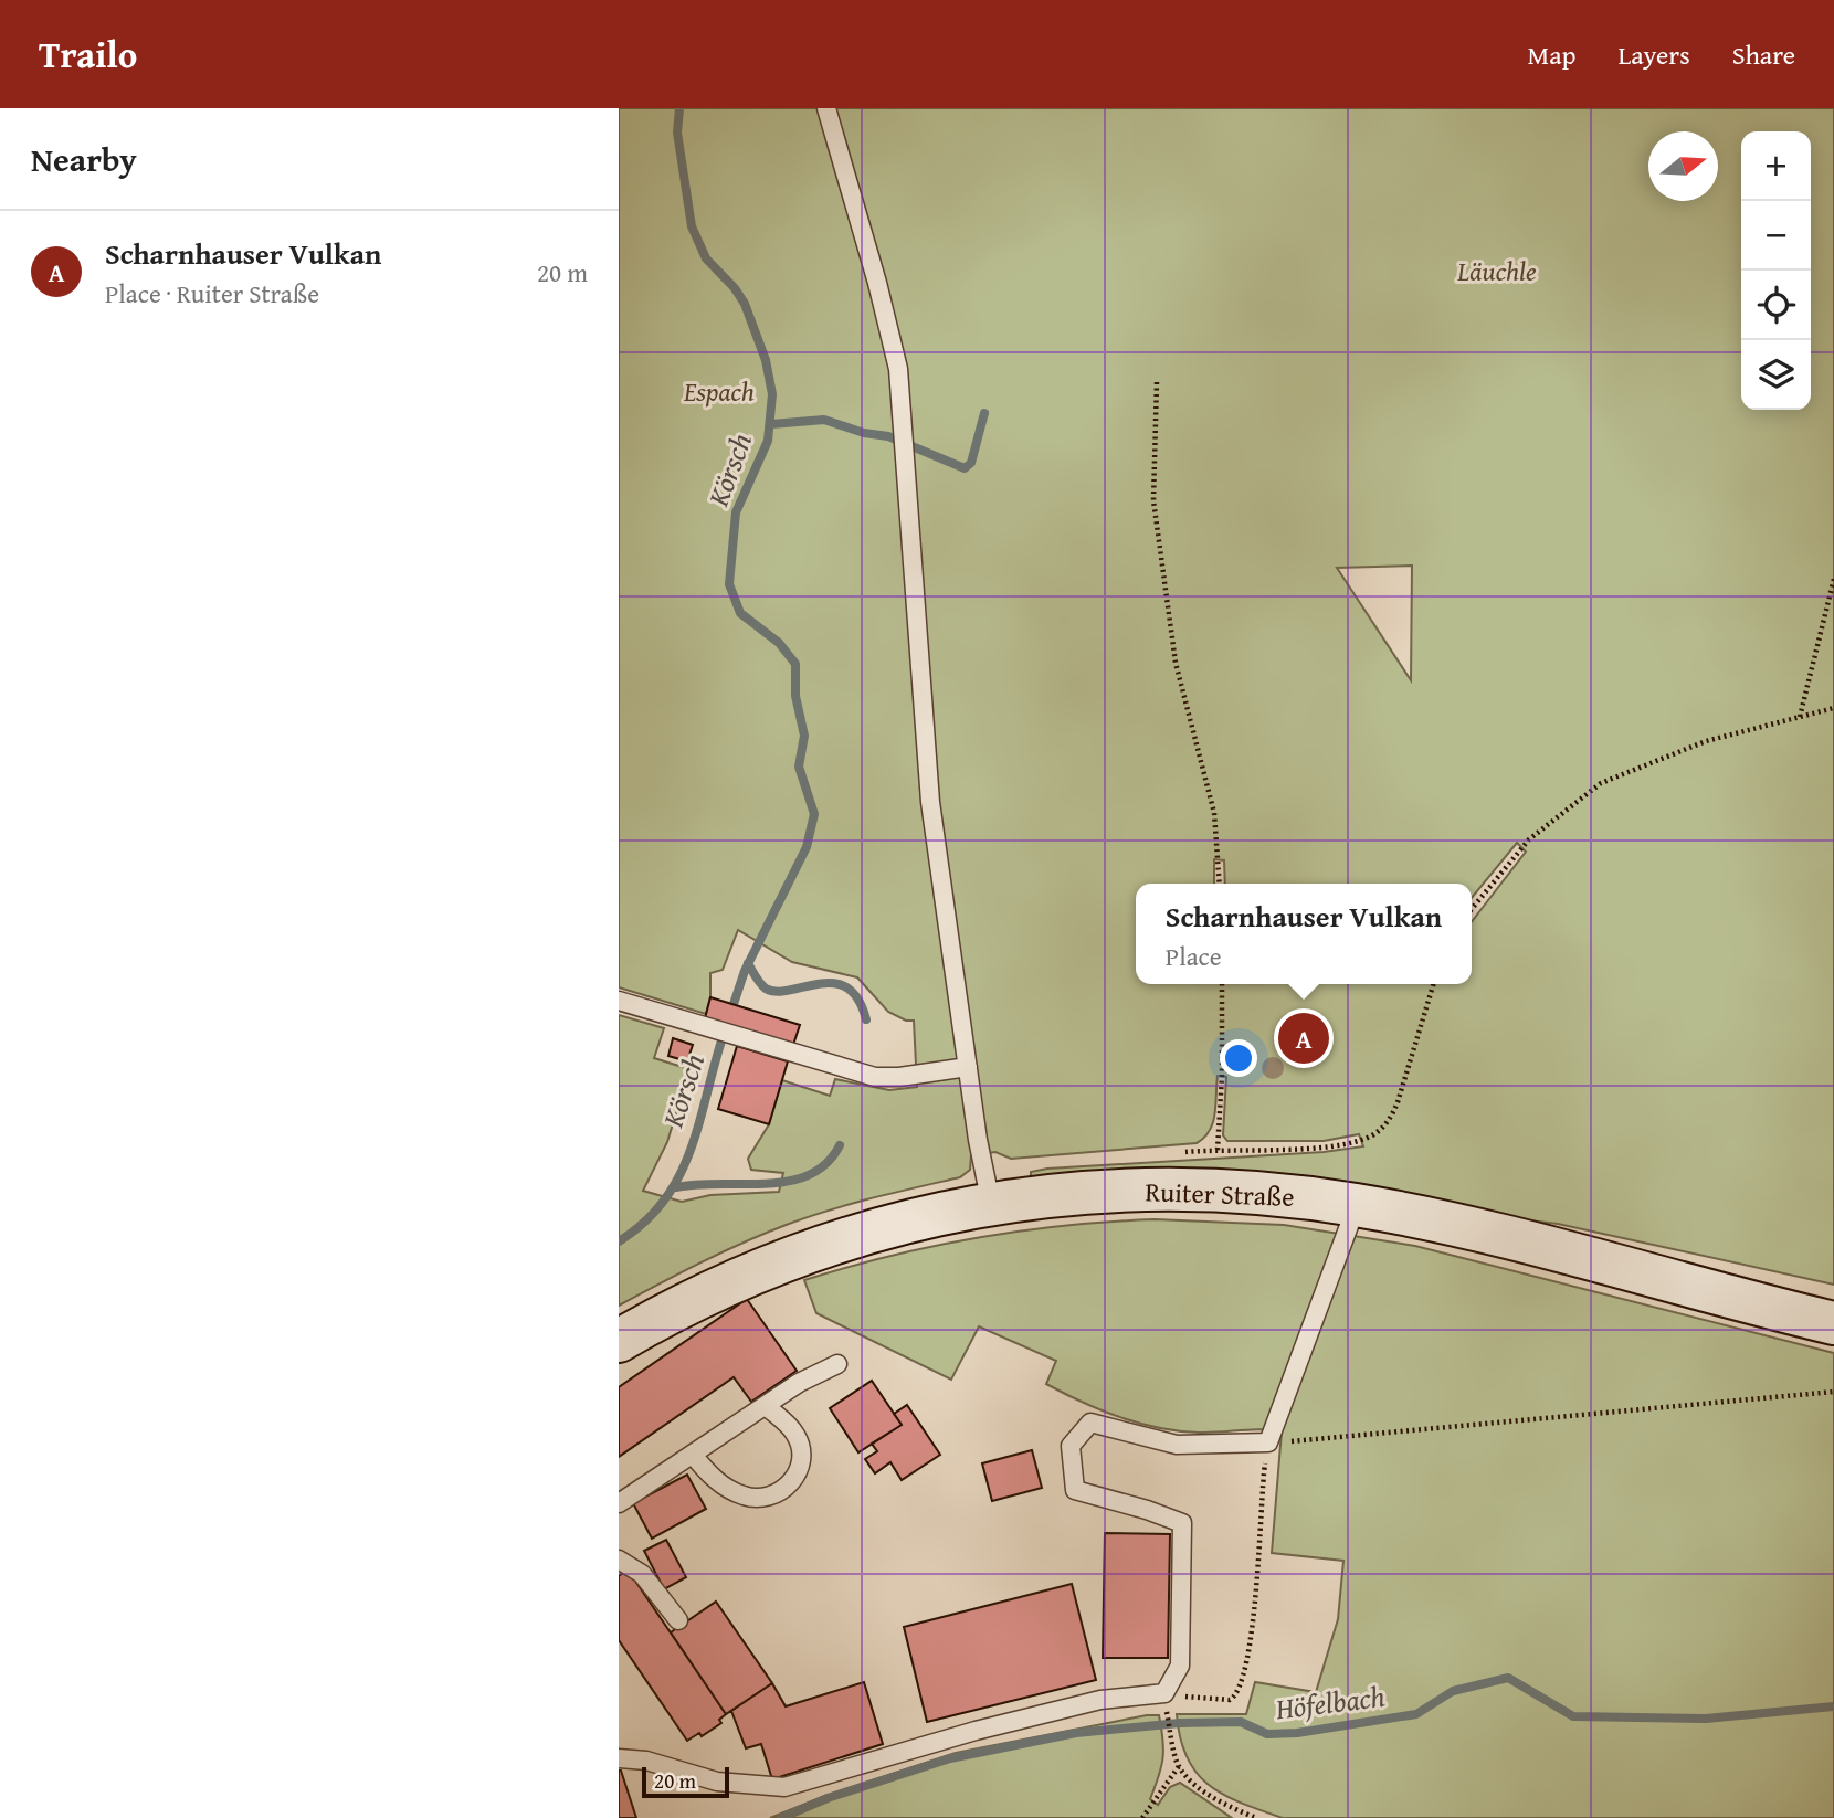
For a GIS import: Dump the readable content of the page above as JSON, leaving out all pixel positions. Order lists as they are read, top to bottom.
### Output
{
  "streets": {
    "main road": ["Ruiter Straße"]
  },
  "water": ["Körsch", "Höfelbach"],
  "parks": ["Läuchle", "Espach"],
  "scale_bar": "20 m",
  "north": "right",
  "page": {
    "header": "Trailo",
    "nav": ["Map", "Layers", "Share"],
    "heading": "Nearby",
    "map_buttons": ["+", "−"],
    "list": [
      {
        "mark": "A",
        "name": "Scharnhauser Vulkan",
        "note": "Place · Ruiter Straße",
        "value": "20 m"
      }
    ],
    "popup": ["Scharnhauser Vulkan", "Place"],
    "pins": "A",
    "scale": "20 m"
  }
}
